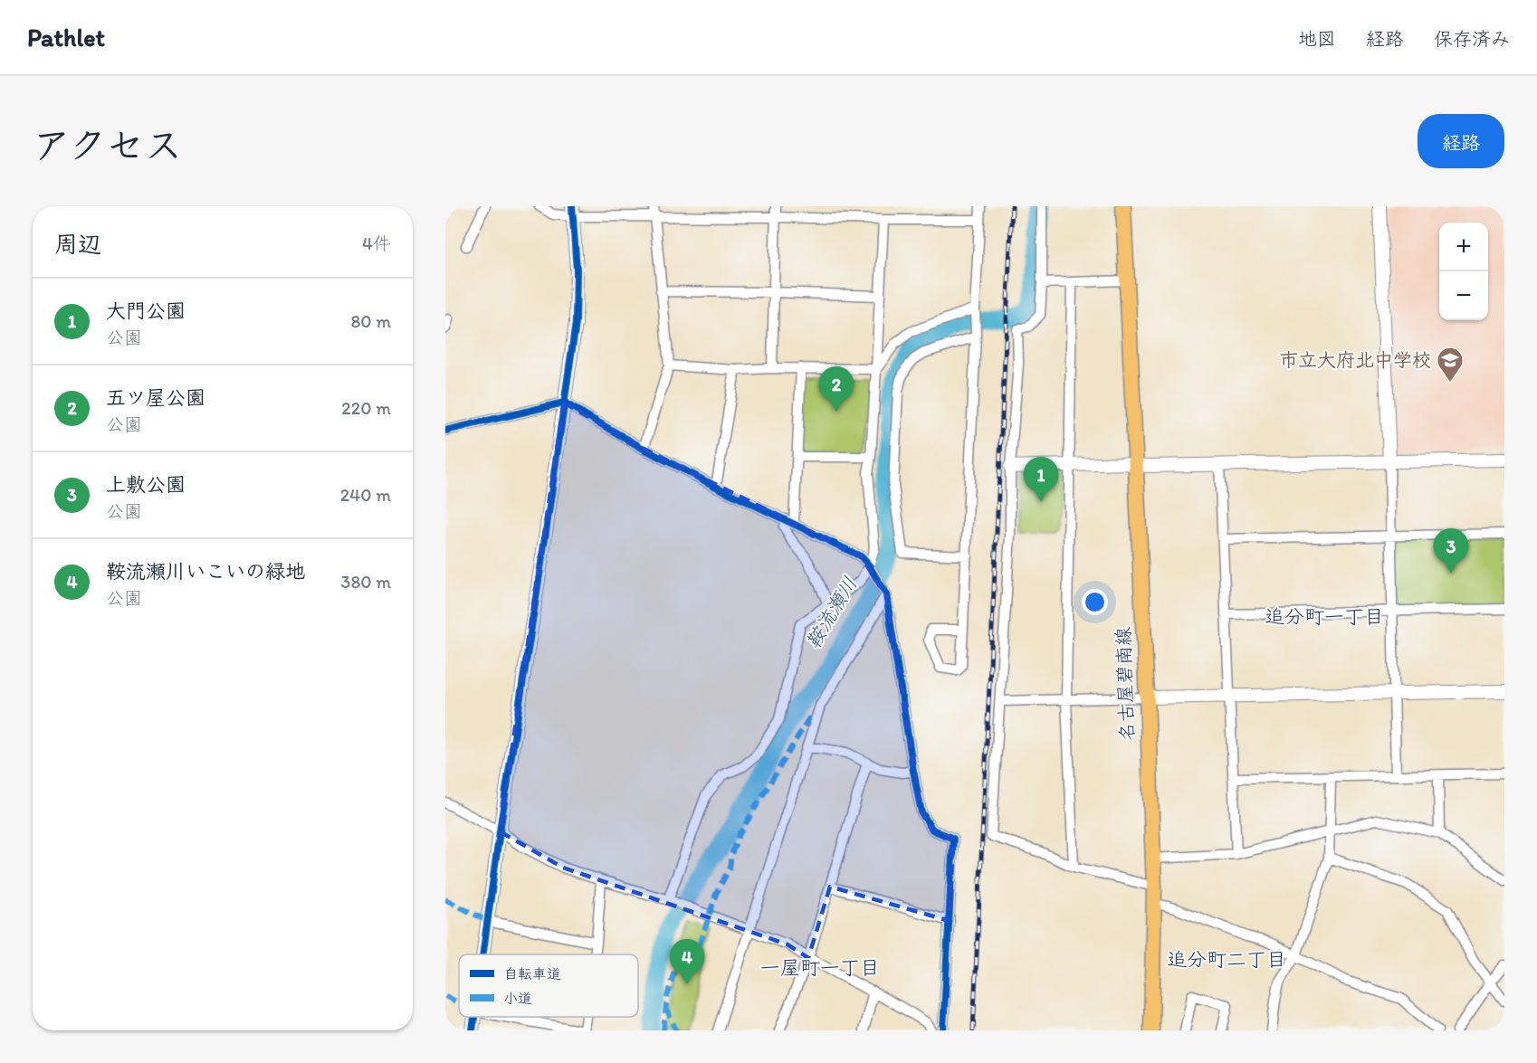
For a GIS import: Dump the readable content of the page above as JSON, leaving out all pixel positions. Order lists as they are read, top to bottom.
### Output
{
  "streets": {
    "main road": ["名古屋碧南線"]
  },
  "districts": ["追分町一丁目", "追分町二丁目", "一屋町一丁目"],
  "water": ["鞍流瀬川"],
  "places": {
    "school or university": ["市立大府北中学校"]
  },
  "legend": ["自転車道", "小道"],
  "page": {
    "header": "Pathlet",
    "nav": ["地図", "経路", "保存済み"],
    "title": "アクセス",
    "buttons": "経路",
    "heading": ["周辺", "4件"],
    "map_buttons": ["+", "−"],
    "list": [
      {
        "mark": "1",
        "name": "大門公園",
        "note": "公園",
        "value": "80 m"
      },
      {
        "mark": "2",
        "name": "五ツ屋公園",
        "note": "公園",
        "value": "220 m"
      },
      {
        "mark": "3",
        "name": "上敷公園",
        "note": "公園",
        "value": "240 m"
      },
      {
        "mark": "4",
        "name": "鞍流瀬川いこいの緑地",
        "note": "公園",
        "value": "380 m"
      }
    ],
    "pins": [
      "2",
      "1",
      "3",
      "4"
    ]
  }
}
